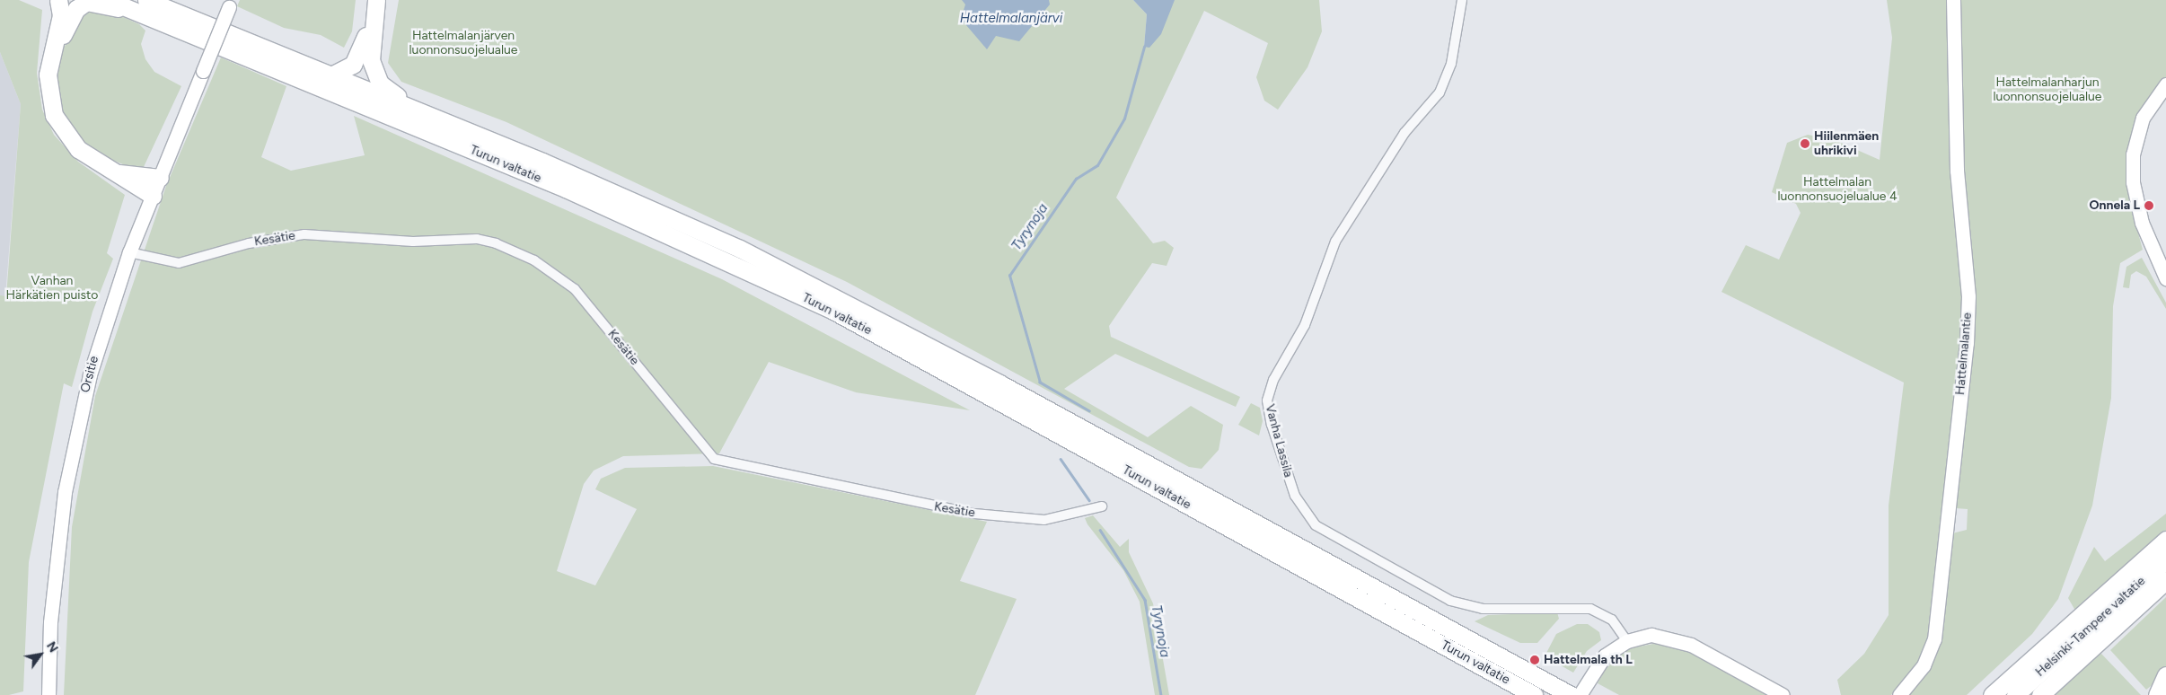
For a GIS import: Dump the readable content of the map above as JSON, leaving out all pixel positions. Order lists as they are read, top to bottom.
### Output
{
  "streets": {
    "highway": ["Turun valtatie", "Helsinki-Tampere valtatie"],
    "street": [
      "Kesätie",
      "Hattelmalantie",
      "Orsitie",
      "Vanha Lassila"
    ]
  },
  "crossings": [
    ["Kesätie", "Orsitie"]
  ],
  "water": ["Hattelmalanjärvi", "Tyrynoja"],
  "parks": [
    "Hattelmalanjärven luonnonsuojelualue",
    "Hattelmalanharjun luonnonsuojelualue",
    "Hattelmalan luonnonsuojelualue 4",
    "Vanhan Härkätien puisto"
  ],
  "places": ["Hiilenmäen uhrikivi", "Onnela L", "Hattelmala th L"],
  "north": "top right"
}
